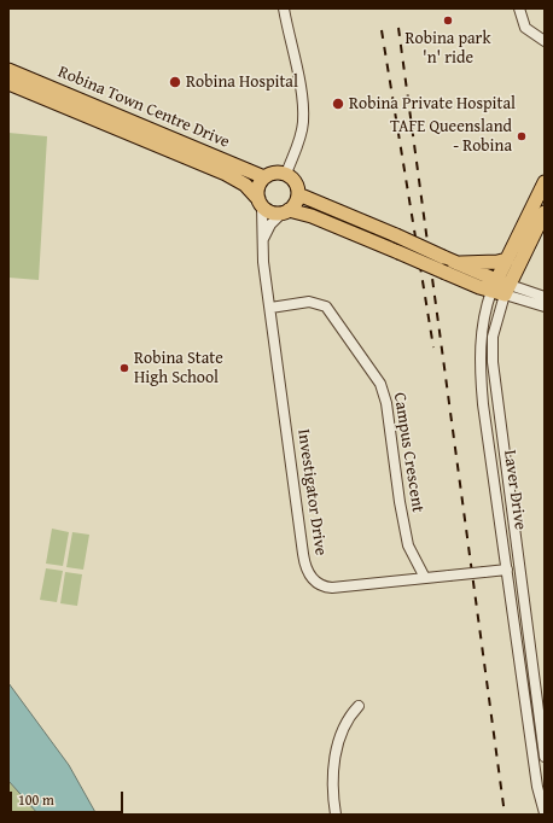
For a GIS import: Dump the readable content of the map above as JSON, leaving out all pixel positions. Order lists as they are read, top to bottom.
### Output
{
  "streets": {
    "main road": ["Robina Town Centre Drive", "Laver Drive"],
    "street": ["Campus Crescent", "Investigator Drive"]
  },
  "crossings": [
    ["Robina Town Centre Drive", "Investigator Drive"],
    ["Campus Crescent", "Investigator Drive"],
    ["Laver Drive", "Investigator Drive"]
  ],
  "places": [
    "Robina park 'n' ride",
    "Robina Hospital",
    "Robina Private Hospital",
    "TAFE Queensland - Robina",
    "Robina State High School"
  ],
  "scale_bar": "100 m"
}
